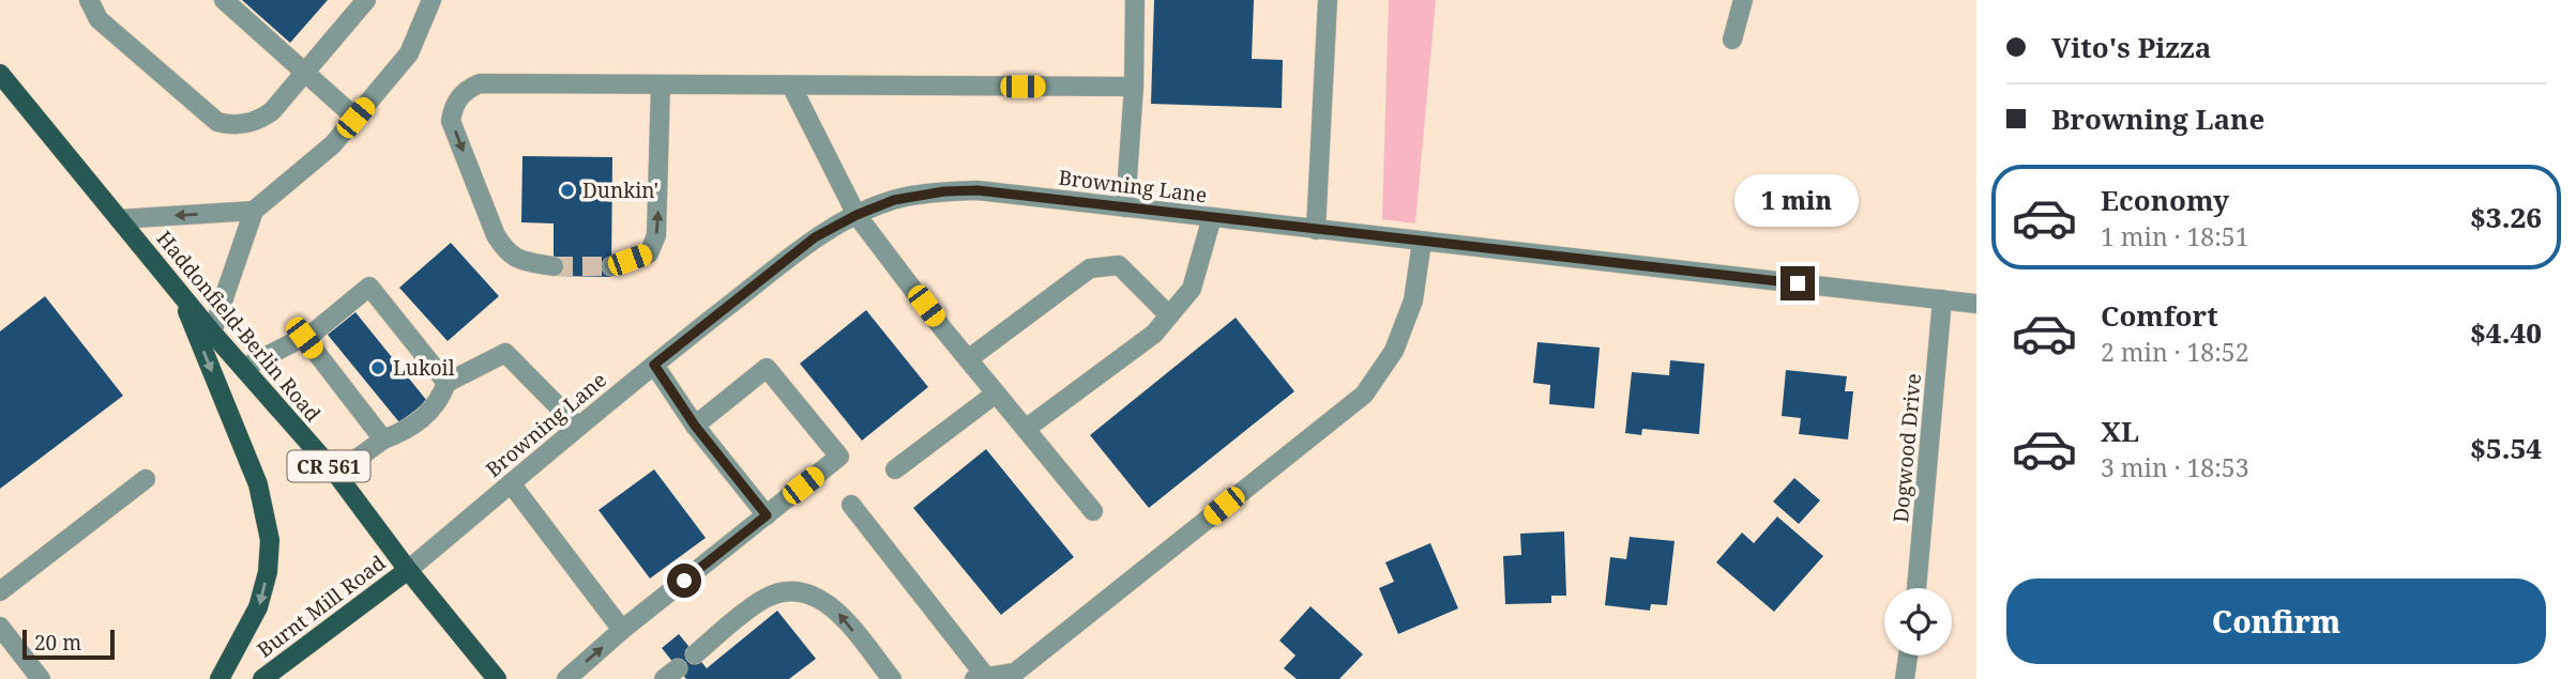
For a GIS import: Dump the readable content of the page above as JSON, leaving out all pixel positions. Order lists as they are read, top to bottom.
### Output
{
  "streets": {
    "main road": ["Haddonfield-Berlin Road", "CR 561", "Burnt Mill Road"],
    "street": ["Browning Lane", "Dogwood Drive"]
  },
  "crossings": [
    ["Browning Lane", "Haddonfield-Berlin Road"],
    ["Browning Lane", "Dogwood Drive"],
    ["Browning Lane", "Burnt Mill Road"],
    ["Haddonfield-Berlin Road", "Burnt Mill Road"]
  ],
  "places": ["Dunkin'", "Lukoil"],
  "scale_bar": "20 m",
  "page": {
    "banner": ["Vito's Pizza", "Browning Lane"],
    "list": [
      {
        "name": "Economy",
        "note": "1 min · 18:51",
        "value": "$3.26"
      },
      {
        "name": "Comfort",
        "note": "2 min · 18:52",
        "value": "$4.40"
      },
      {
        "name": "XL",
        "note": "3 min · 18:53",
        "value": "$5.54"
      }
    ],
    "bubble": "1 min",
    "buttons": "Confirm",
    "scale": "20 m"
  }
}
